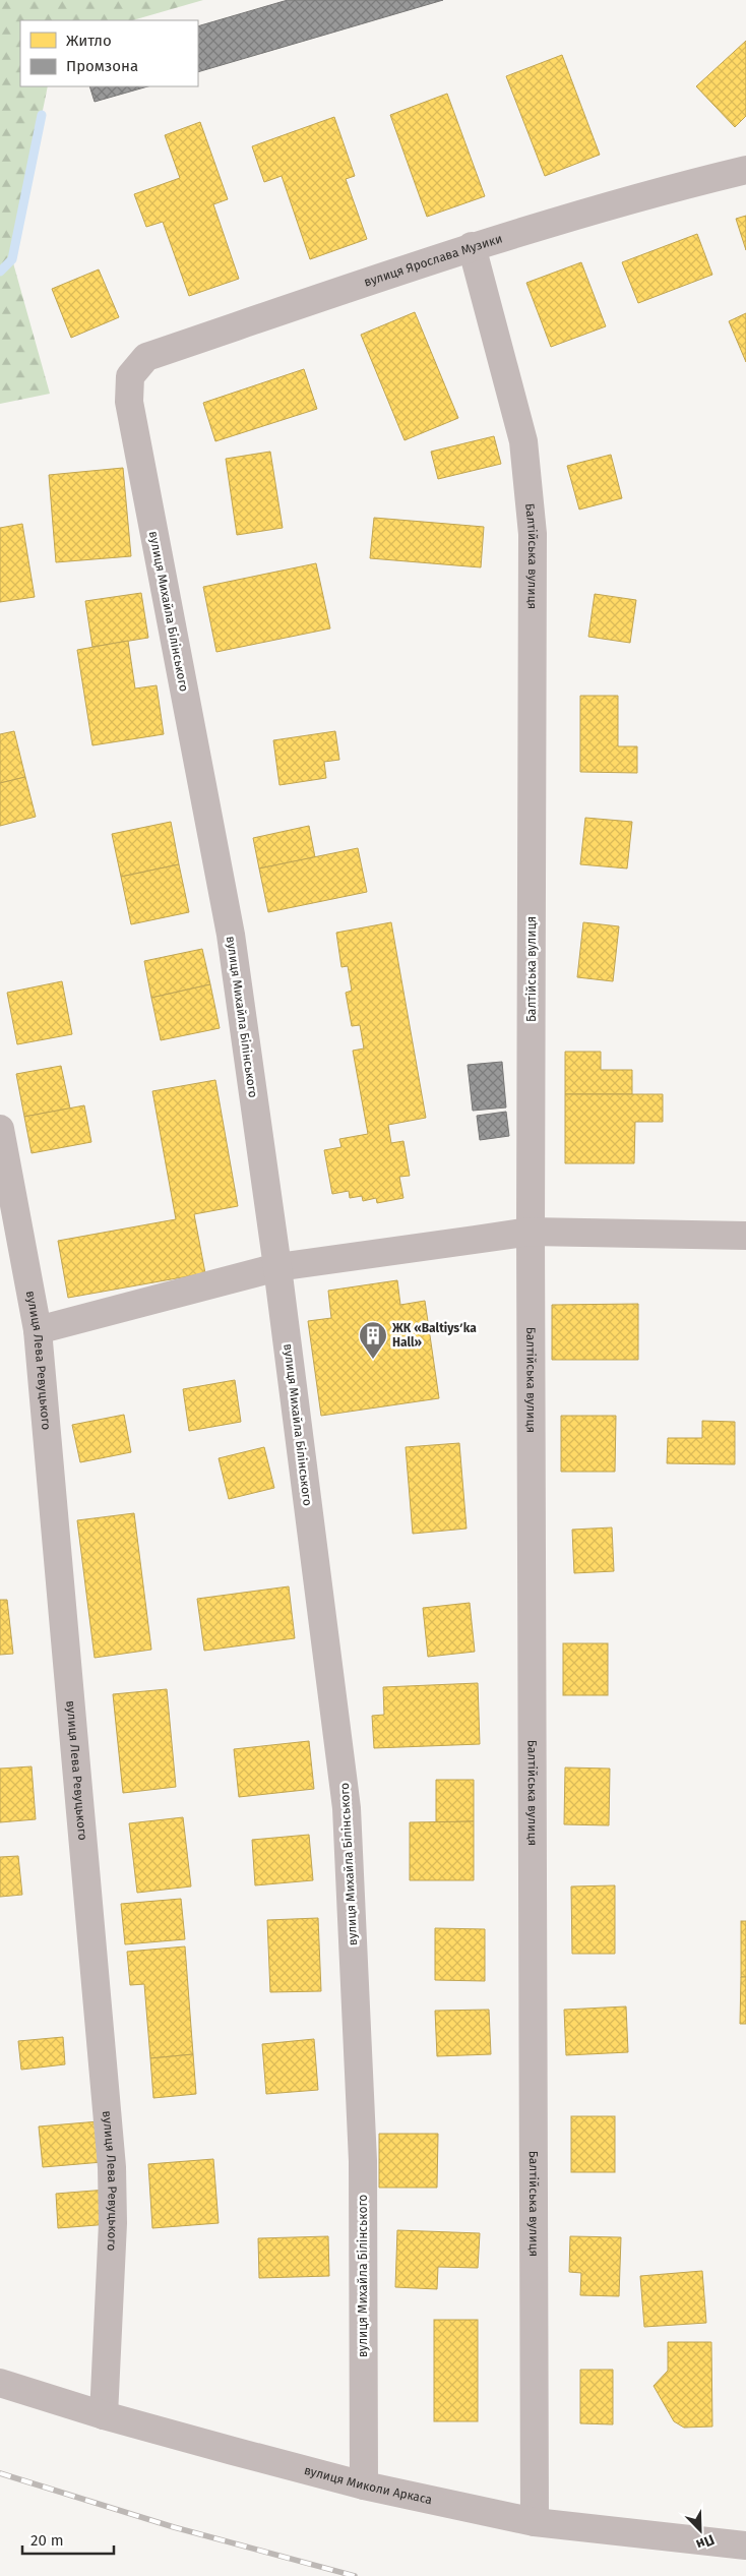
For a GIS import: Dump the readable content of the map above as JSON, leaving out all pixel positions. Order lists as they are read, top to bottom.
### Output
{
  "streets": {
    "street": [
      "вулиця Ярослава Музики",
      "Балтійська вулиця",
      "вулиця Михайла Білінського",
      "вулиця Лева Ревуцького",
      "вулиця Миколи Аркаса"
    ]
  },
  "crossings": [
    ["вулиця Ярослава Музики", "Балтійська вулиця"],
    ["вулиця Ярослава Музики", "вулиця Михайла Білінського"],
    ["Балтійська вулиця", "вулиця Миколи Аркаса"],
    ["вулиця Михайла Білінського", "вулиця Миколи Аркаса"],
    ["вулиця Лева Ревуцького", "вулиця Миколи Аркаса"]
  ],
  "places": {
    "building": ["ЖК «Baltiysʹka Hall»"]
  },
  "legend": ["Житло", "Промзона"],
  "scale_bar": "20 m",
  "north": "bottom right"
}
